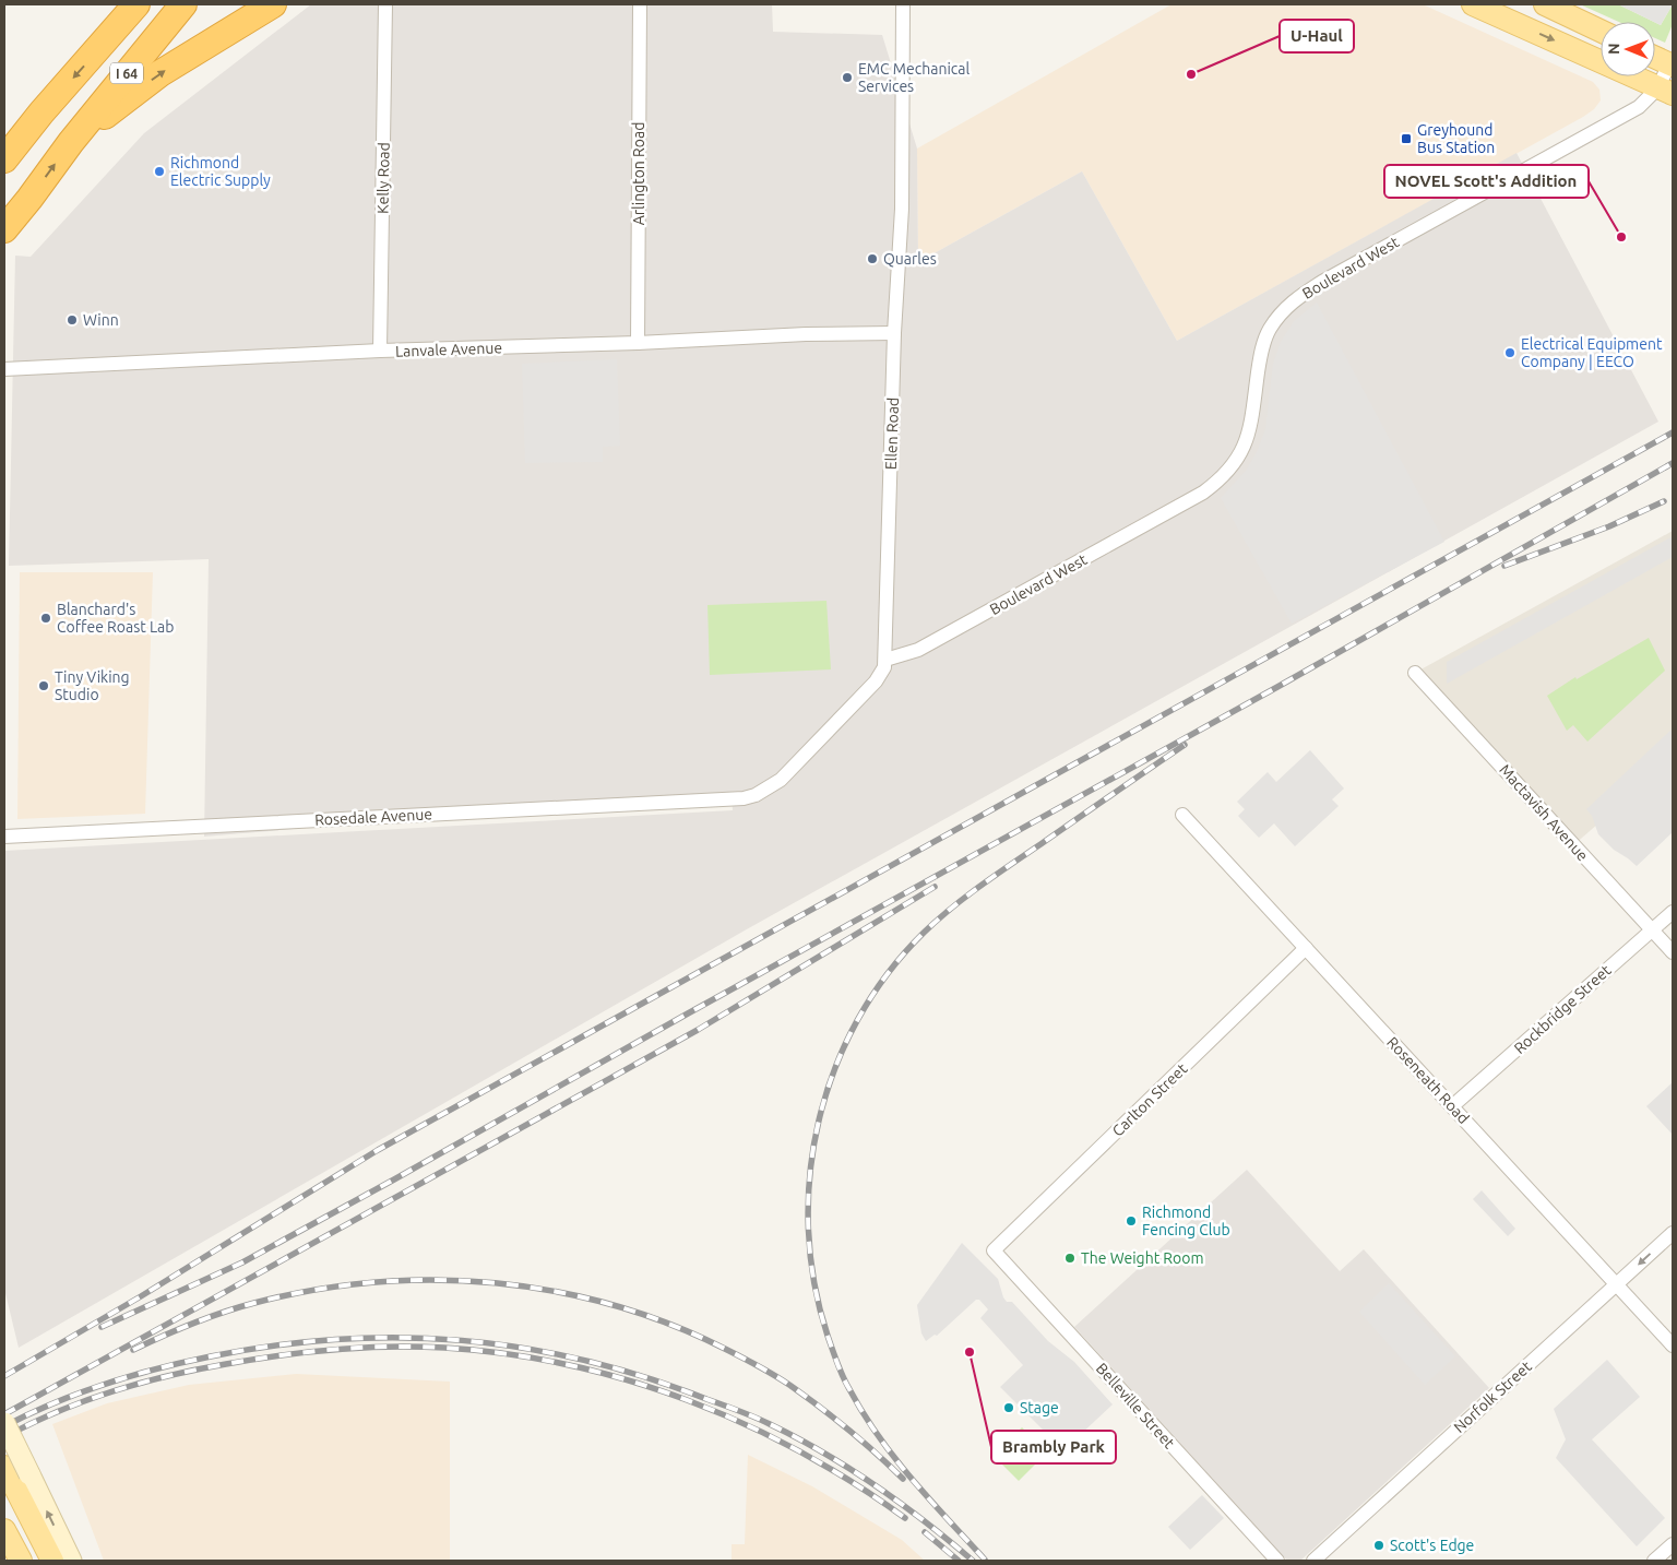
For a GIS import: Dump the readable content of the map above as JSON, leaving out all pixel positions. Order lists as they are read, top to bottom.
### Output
{
  "streets": {
    "highway": ["I 64"],
    "street": [
      "Arlington Road",
      "Kelly Road",
      "Boulevard West",
      "Lanvale Avenue",
      "Ellen Road",
      "Mactavish Avenue",
      "Rosedale Avenue",
      "Rockbridge Street",
      "Roseneath Road",
      "Carlton Street",
      "Norfolk Street",
      "Belleville Street"
    ]
  },
  "crossings": [
    ["Arlington Road", "Lanvale Avenue"],
    ["Kelly Road", "Lanvale Avenue"],
    ["Boulevard West", "Ellen Road"],
    ["Lanvale Avenue", "Ellen Road"],
    ["Ellen Road", "Rosedale Avenue"],
    ["Mactavish Avenue", "Rockbridge Street"],
    ["Rockbridge Street", "Roseneath Road"],
    ["Roseneath Road", "Carlton Street"],
    ["Roseneath Road", "Norfolk Street"],
    ["Carlton Street", "Belleville Street"]
  ],
  "places": {
    "other": [
      "U-Haul",
      "EMC Mechanical Services",
      "Richmond Electric Supply",
      "NOVEL Scott's Addition",
      "Quarles",
      "Winn",
      "Electrical Equipment Company | EECO",
      "Blanchard's Coffee Roast Lab",
      "Tiny Viking Studio",
      "Richmond Fencing Club",
      "The Weight Room",
      "Brambly Park",
      "Stage",
      "Scott's Edge"
    ],
    "transit": ["Greyhound Bus Station"]
  },
  "north": "left"
}
